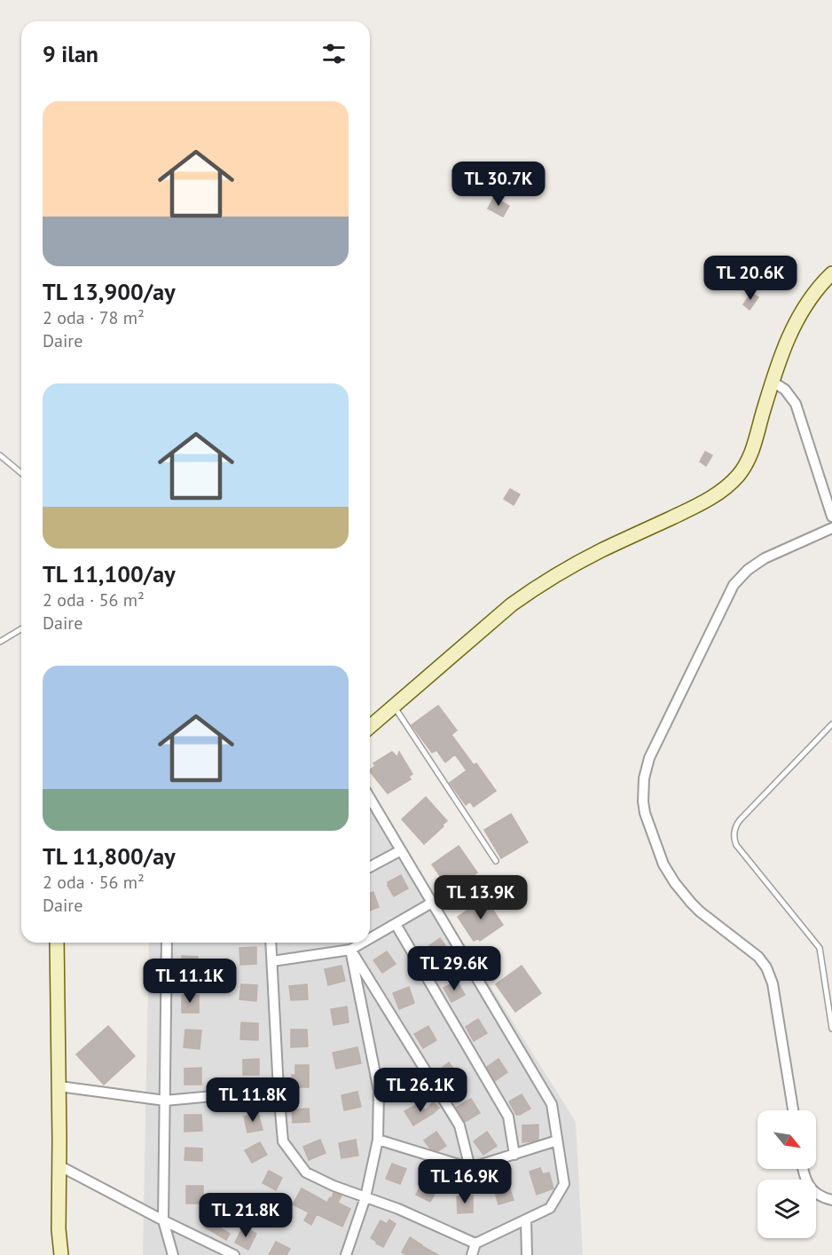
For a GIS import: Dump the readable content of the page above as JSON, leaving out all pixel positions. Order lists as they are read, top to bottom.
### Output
{
  "north": "bottom right",
  "page": {
    "heading": "9 ilan",
    "list": [
      {
        "name": "TL 13,900/ay",
        "note": "2 oda · 78 m² · Daire"
      },
      {
        "name": "TL 11,100/ay",
        "note": "2 oda · 56 m² · Daire"
      },
      {
        "name": "TL 11,800/ay",
        "note": "2 oda · 56 m² · Daire"
      }
    ],
    "price": [
      "TL 30.7K",
      "TL 20.6K",
      "TL 13.9K",
      "TL 29.6K",
      "TL 11.1K",
      "TL 26.1K",
      "TL 11.8K",
      "TL 16.9K",
      "TL 21.8K"
    ]
  }
}
